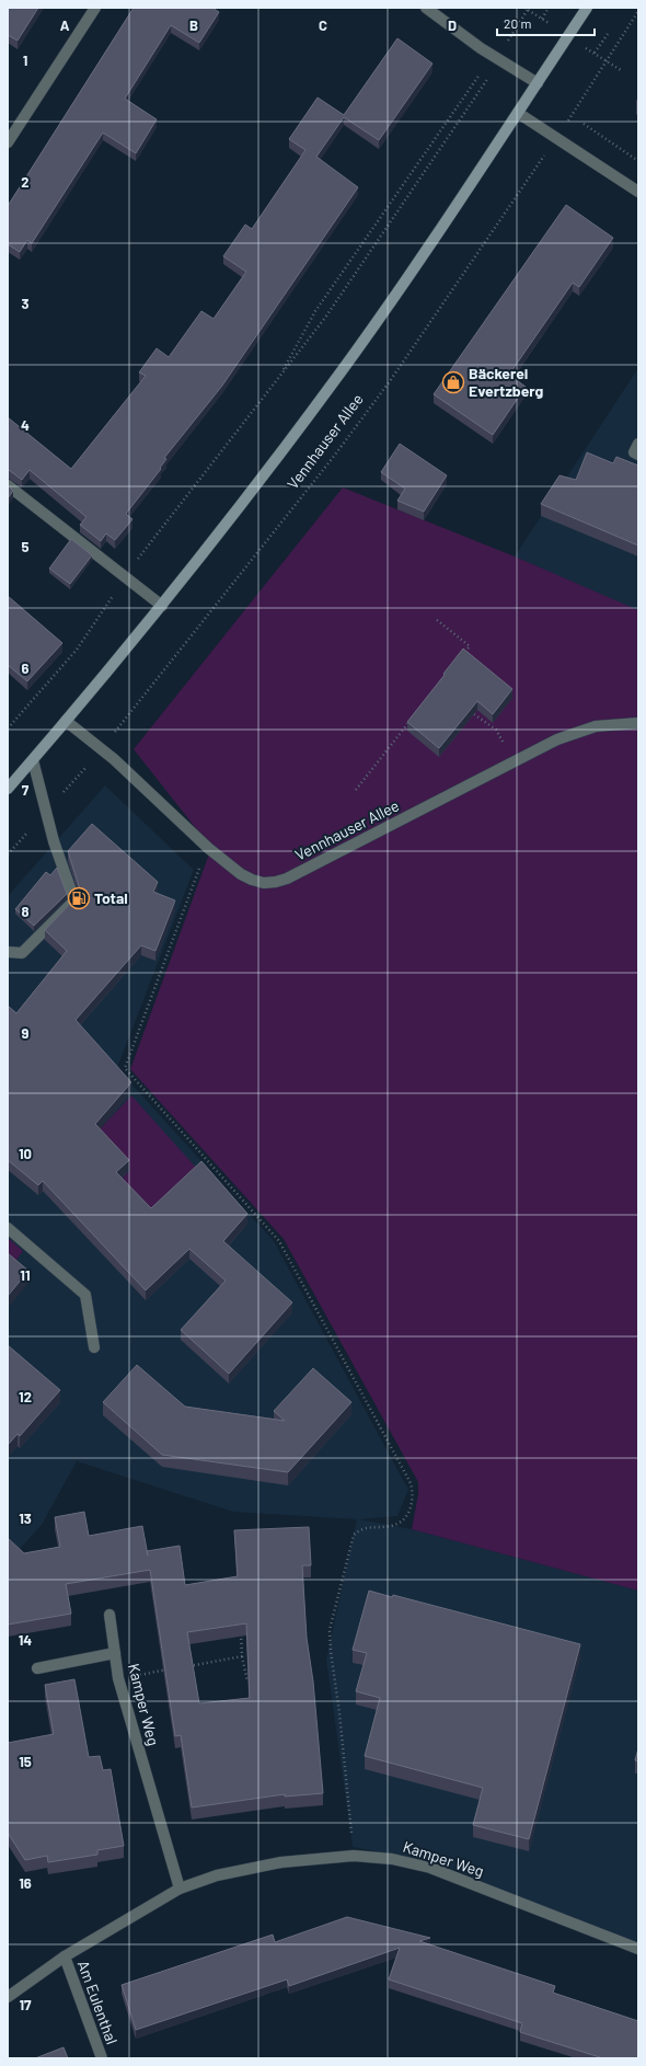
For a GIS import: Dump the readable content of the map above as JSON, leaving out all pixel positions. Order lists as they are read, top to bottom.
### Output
{
  "streets": {
    "main road": ["Vennhauser Allee"],
    "street": ["Kamper Weg", "Am Eulenthal"]
  },
  "crossings": [
    ["Kamper Weg", "Am Eulenthal"]
  ],
  "places": {
    "shop": ["Bäckerei Evertzberg"],
    "fuel station": ["Total"]
  },
  "scale_bar": "20 m",
  "grid": {
    "columns": [
      "A",
      "B",
      "C",
      "D"
    ],
    "rows": [
      "1",
      "2",
      "3",
      "4",
      "5",
      "6",
      "7",
      "8",
      "9",
      "10",
      "11",
      "12",
      "13",
      "14",
      "15",
      "16",
      "17"
    ]
  }
}
